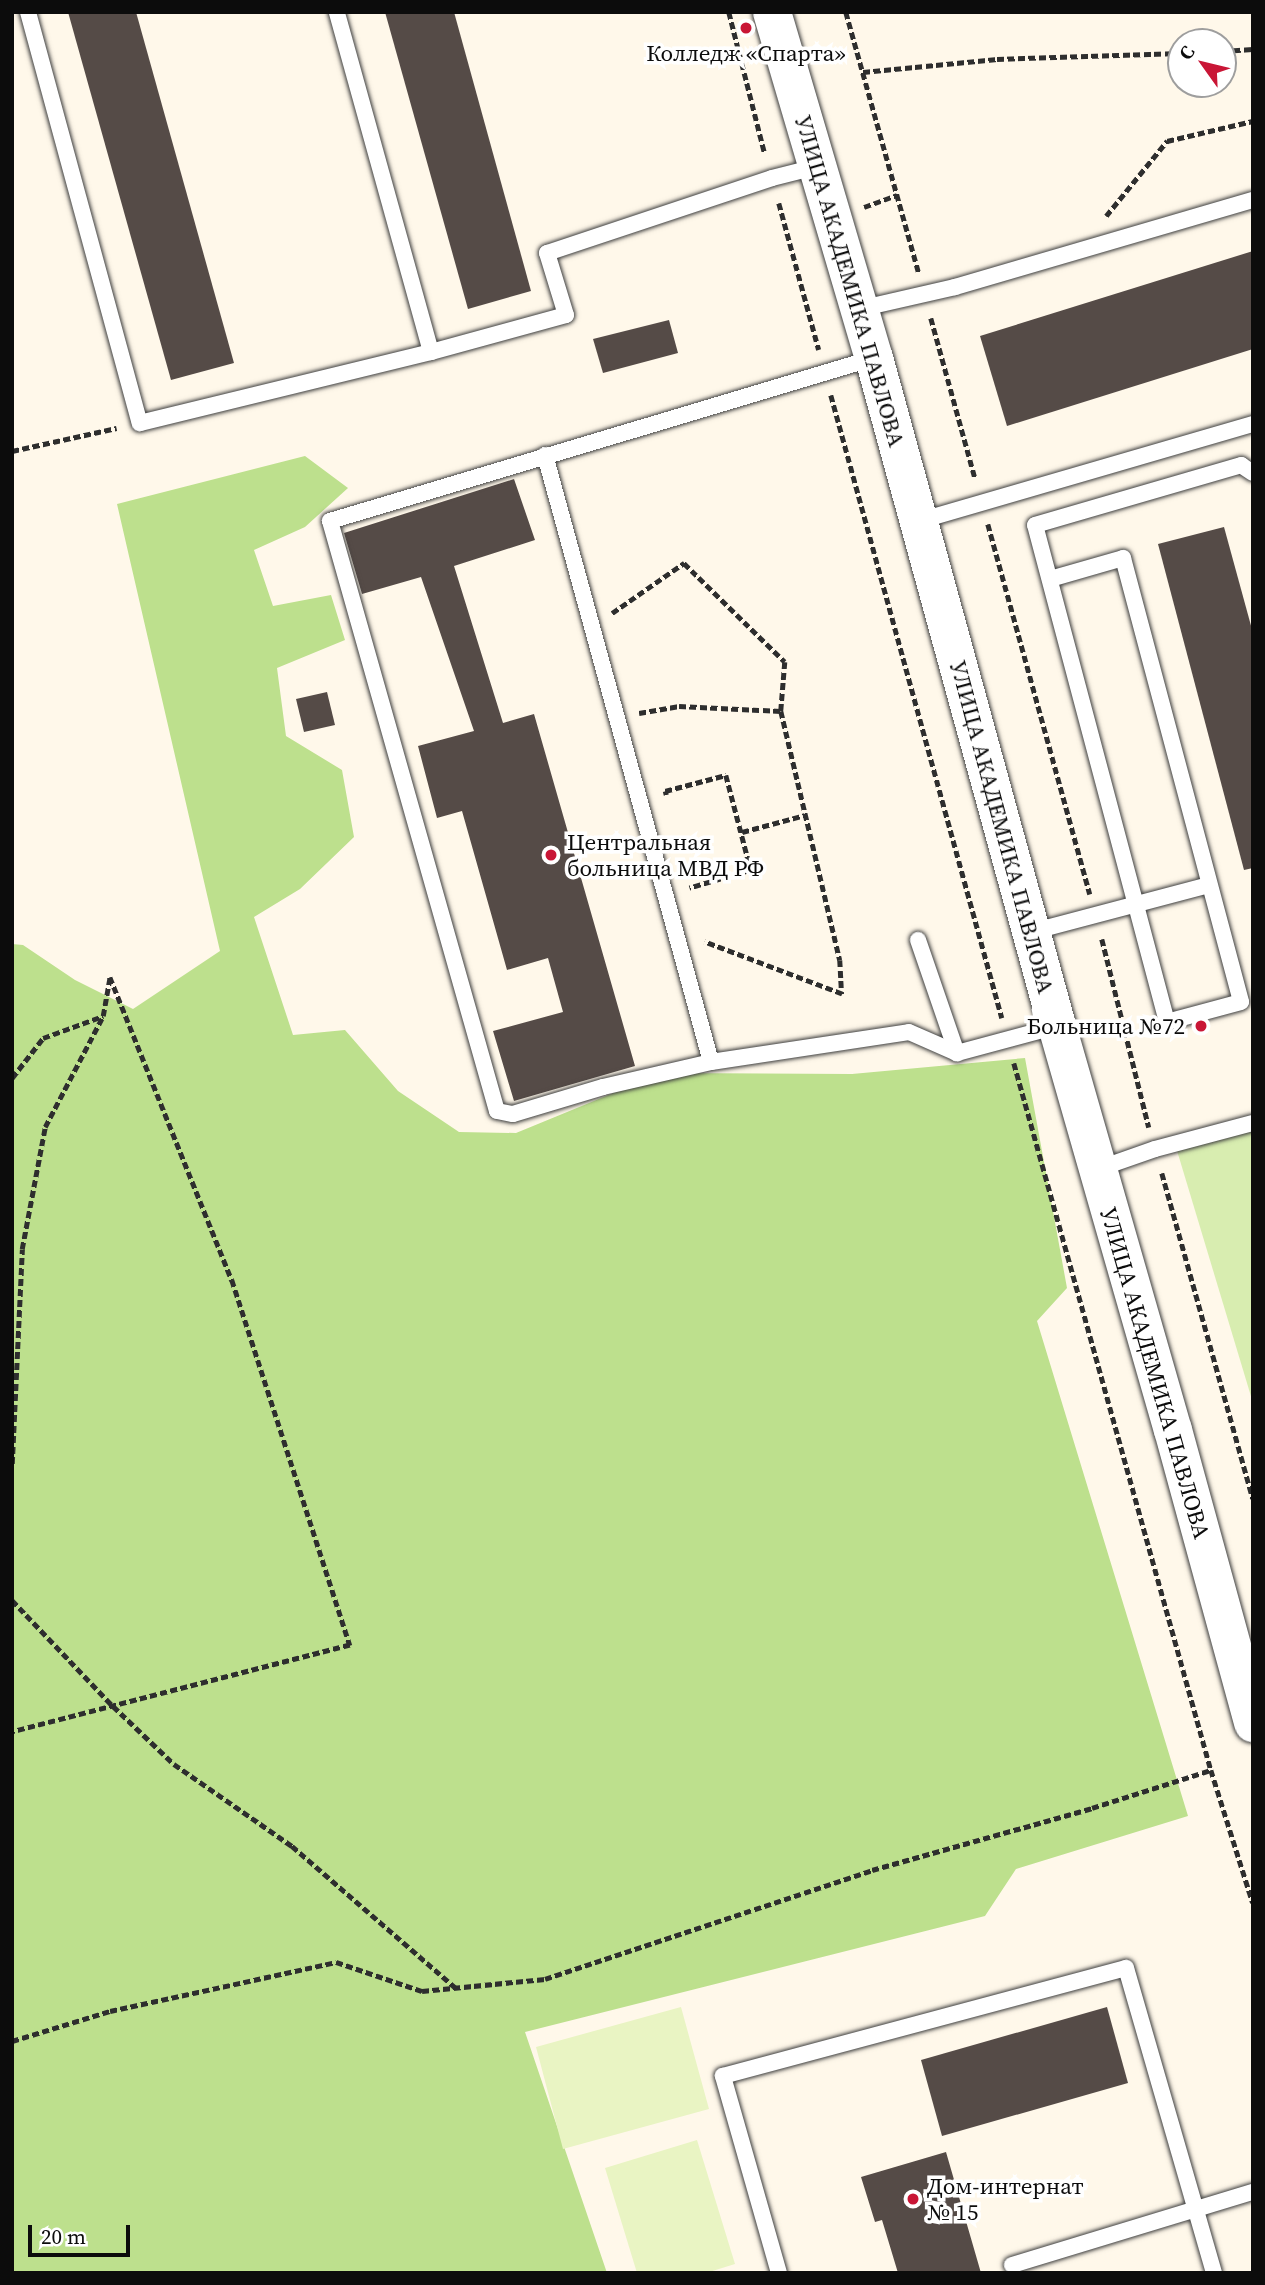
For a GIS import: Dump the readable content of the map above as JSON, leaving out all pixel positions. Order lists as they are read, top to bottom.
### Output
{
  "streets": {
    "street": ["УЛИЦА АКАДЕМИКА ПАВЛОВА"]
  },
  "places": [
    "Колледж «Спарта»",
    "Центральная больница МВД РФ",
    "Больница №72",
    "Дом-интернат № 15"
  ],
  "scale_bar": "20 m",
  "north": "top left"
}
